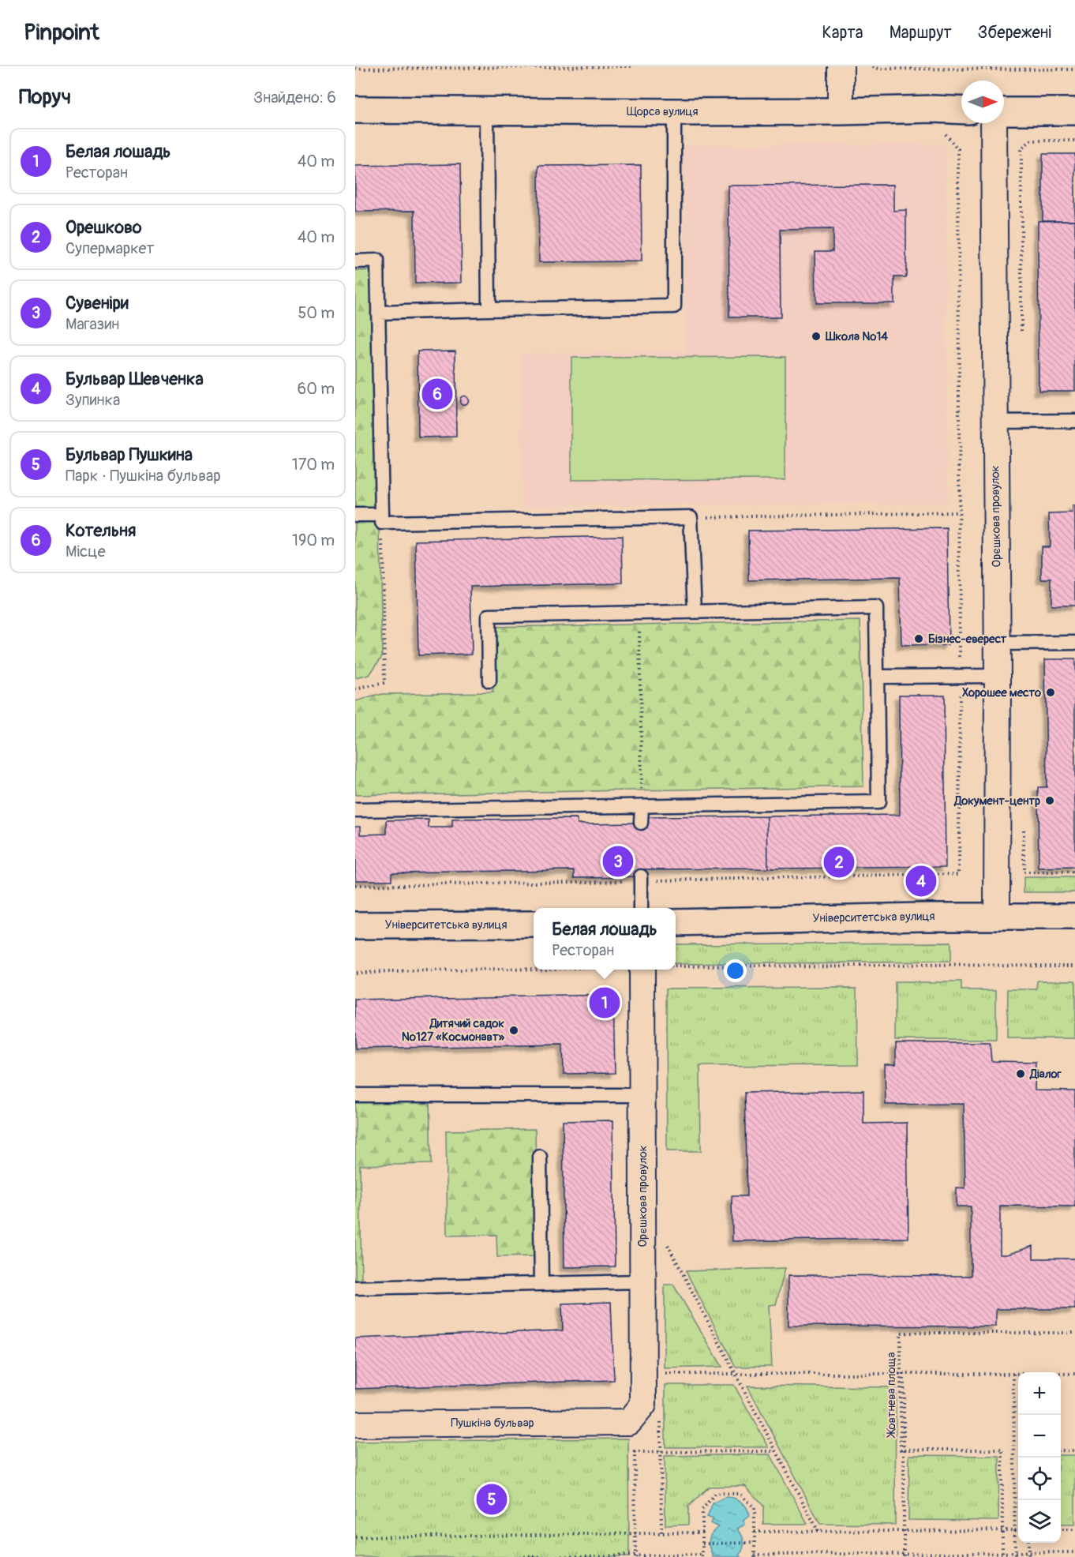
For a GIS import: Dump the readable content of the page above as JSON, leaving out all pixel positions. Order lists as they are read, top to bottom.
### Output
{
  "streets": {
    "street": [
      "Щорса вулиця",
      "Орєшкова провулок",
      "Університетська вулиця",
      "Пушкіна бульвар"
    ],
    "path": ["Жовтнева площа"]
  },
  "crossings": [
    ["Орєшкова провулок", "Університетська вулиця"],
    ["Орєшкова провулок", "Пушкіна бульвар"]
  ],
  "places": [
    "Школа №14",
    "Бізнес-еверест",
    "Хорошее место",
    "Документ-центр",
    "Дитячий садок №127 «Космонавт»",
    "Діалог"
  ],
  "north": "right",
  "page": {
    "header": "Pinpoint",
    "nav": ["Карта", "Маршрут", "Збережені"],
    "heading": ["Поруч", "Знайдено: 6"],
    "list": [
      {
        "mark": "1",
        "name": "Белая лошадь",
        "note": "Ресторан",
        "value": "40 m"
      },
      {
        "mark": "2",
        "name": "Орешково",
        "note": "Супермаркет",
        "value": "40 m"
      },
      {
        "mark": "3",
        "name": "Сувеніри",
        "note": "Магазин",
        "value": "50 m"
      },
      {
        "mark": "4",
        "name": "Бульвар Шевченка",
        "note": "Зупинка",
        "value": "60 m"
      },
      {
        "mark": "5",
        "name": "Бульвар Пушкина",
        "note": "Парк · Пушкіна бульвар",
        "value": "170 m"
      },
      {
        "mark": "6",
        "name": "Котельня",
        "note": "Місце",
        "value": "190 m"
      }
    ],
    "pins": [
      "6",
      "3",
      "2",
      "4",
      "1",
      "5"
    ],
    "popup": ["Белая лошадь", "Ресторан"],
    "map_buttons": ["+", "−"]
  }
}
